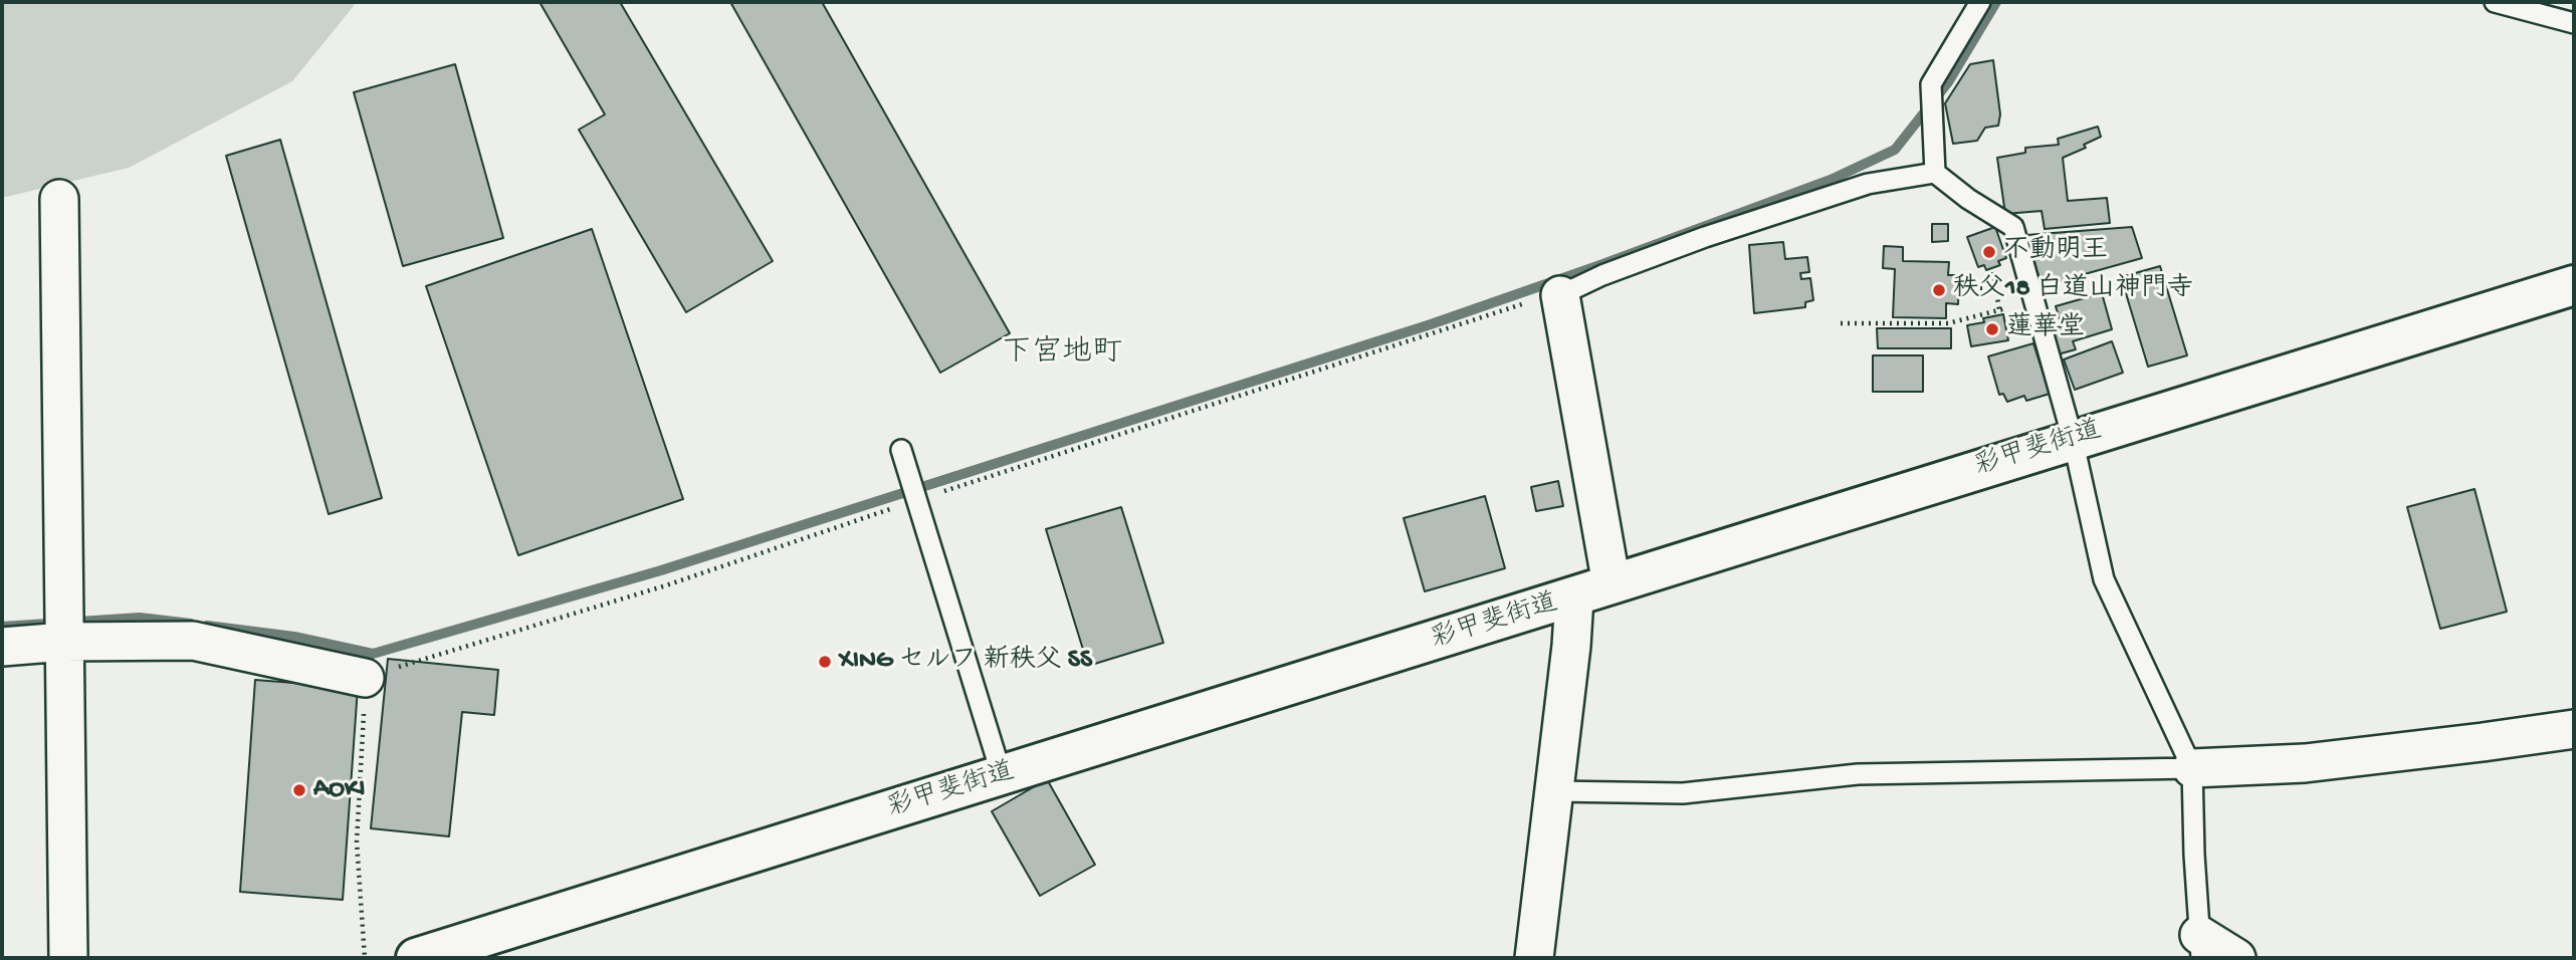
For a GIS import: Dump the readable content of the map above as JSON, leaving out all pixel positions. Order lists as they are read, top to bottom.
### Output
{
  "streets": {
    "highway": ["彩甲斐街道"]
  },
  "districts": ["下宮地町"],
  "places": [
    "不動明王",
    "秩父18 白道山神門寺",
    "蓮華堂",
    "XING セルフ 新秩父 SS",
    "AOKI"
  ]
}
